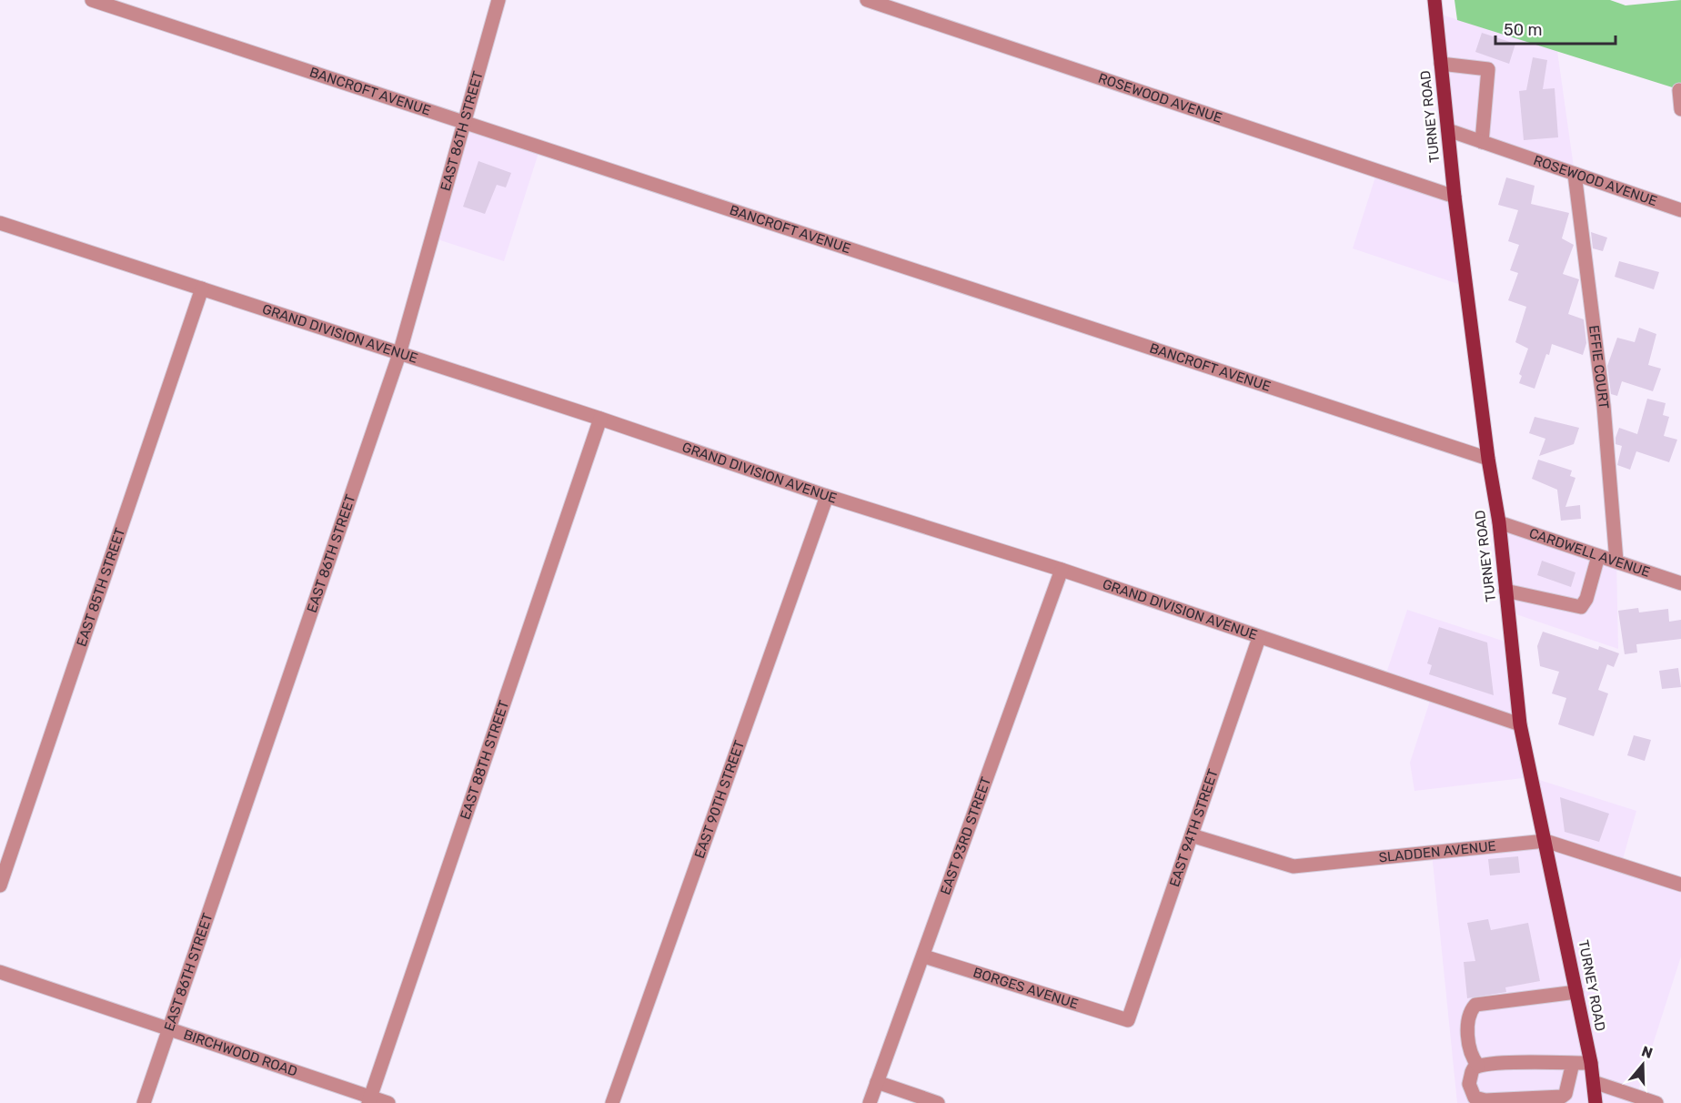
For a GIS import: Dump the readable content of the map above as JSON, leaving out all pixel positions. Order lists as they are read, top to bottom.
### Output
{
  "streets": {
    "main road": ["TURNEY ROAD"],
    "street": [
      "BANCROFT AVENUE",
      "ROSEWOOD AVENUE",
      "EAST 86TH STREET",
      "GRAND DIVISION AVENUE",
      "EFFIE COURT",
      "CARDWELL AVENUE",
      "EAST 85TH STREET",
      "EAST 88TH STREET",
      "EAST 90TH STREET",
      "EAST 94TH STREET",
      "EAST 93RD STREET",
      "SLADDEN AVENUE",
      "BORGES AVENUE",
      "BIRCHWOOD ROAD"
    ]
  },
  "crossings": [
    ["BANCROFT AVENUE", "TURNEY ROAD"],
    ["BANCROFT AVENUE", "EAST 86TH STREET"],
    ["ROSEWOOD AVENUE", "TURNEY ROAD"],
    ["ROSEWOOD AVENUE", "EFFIE COURT"],
    ["TURNEY ROAD", "GRAND DIVISION AVENUE"],
    ["TURNEY ROAD", "CARDWELL AVENUE"],
    ["TURNEY ROAD", "SLADDEN AVENUE"],
    ["EAST 86TH STREET", "GRAND DIVISION AVENUE"],
    ["EAST 86TH STREET", "BIRCHWOOD ROAD"],
    ["GRAND DIVISION AVENUE", "EAST 85TH STREET"],
    ["GRAND DIVISION AVENUE", "EAST 88TH STREET"],
    ["GRAND DIVISION AVENUE", "EAST 90TH STREET"],
    ["GRAND DIVISION AVENUE", "EAST 94TH STREET"],
    ["GRAND DIVISION AVENUE", "EAST 93RD STREET"],
    ["EFFIE COURT", "CARDWELL AVENUE"],
    ["EAST 88TH STREET", "BIRCHWOOD ROAD"],
    ["EAST 94TH STREET", "SLADDEN AVENUE"],
    ["EAST 94TH STREET", "BORGES AVENUE"],
    ["EAST 93RD STREET", "BORGES AVENUE"]
  ],
  "scale_bar": "50 m",
  "north": "top"
}
